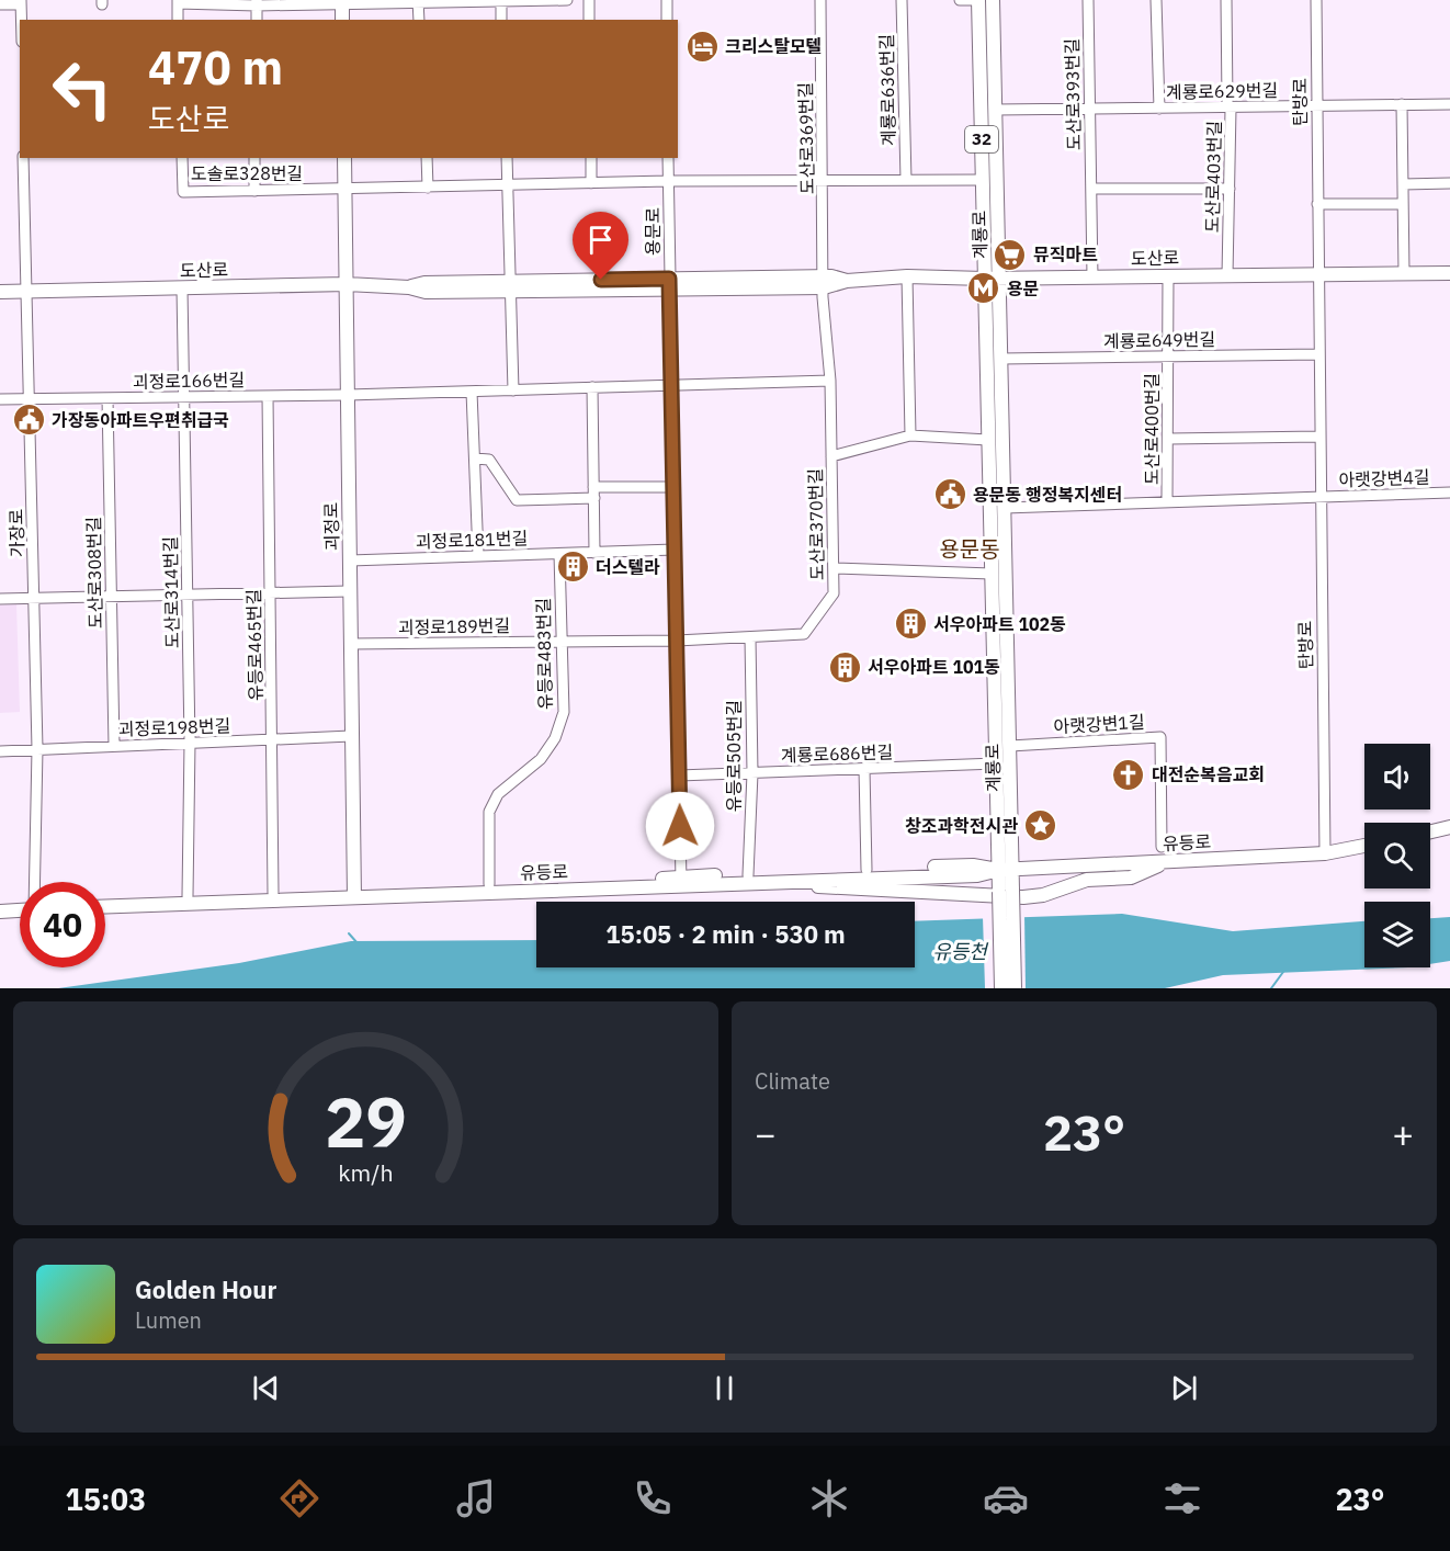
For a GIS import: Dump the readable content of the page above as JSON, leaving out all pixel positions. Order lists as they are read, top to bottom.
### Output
{
  "streets": {
    "main road": [
      "32",
      "계룡로",
      "도산로",
      "괴정로",
      "유등로"
    ],
    "street": [
      "계룡로636번길",
      "계룡로629번길",
      "도산로393번길",
      "탄방로",
      "도산로369번길",
      "도솔로328번길",
      "도산로403번길",
      "용문로",
      "계룡로649번길",
      "괴정로166번길",
      "도산로400번길",
      "아랫강변4길",
      "도산로370번길",
      "가장로",
      "괴정로181번길",
      "도산로308번길",
      "도산로314번길",
      "괴정로189번길",
      "유등로465번길",
      "유등로483번길",
      "아랫강변1길",
      "괴정로198번길",
      "계룡로686번길",
      "유등로505번길"
    ]
  },
  "crossings": [
    ["계룡로629번길", "도산로393번길"],
    ["계룡로629번길", "탄방로"],
    ["계룡로629번길", "도산로403번길"],
    ["계룡로629번길", "계룡로"],
    ["도산로393번길", "도산로"],
    ["탄방로", "도산로"],
    ["탄방로", "계룡로649번길"],
    ["탄방로", "아랫강변4길"],
    ["탄방로", "유등로"],
    ["도산로369번길", "도산로"],
    ["도산로369번길", "도산로370번길"],
    ["도솔로328번길", "용문로"],
    ["도솔로328번길", "괴정로"],
    ["도산로403번길", "도산로"],
    ["용문로", "도산로"],
    ["용문로", "괴정로166번길"],
    ["용문로", "도산로370번길"],
    ["용문로", "괴정로181번길"],
    ["용문로", "괴정로189번길"],
    ["용문로", "계룡로686번길"],
    ["용문로", "유등로"],
    ["계룡로", "도산로"],
    ["계룡로", "계룡로649번길"],
    ["계룡로", "아랫강변1길"],
    ["계룡로", "계룡로686번길"],
    ["계룡로", "유등로"],
    ["도산로", "도산로400번길"],
    ["도산로", "도산로370번길"],
    ["도산로", "괴정로"],
    ["도산로", "가장로"],
    ["도산로", "도산로314번길"],
    ["계룡로649번길", "도산로400번길"],
    ["괴정로166번길", "괴정로"],
    ["괴정로166번길", "가장로"],
    ["괴정로166번길", "도산로308번길"],
    ["괴정로166번길", "도산로314번길"],
    ["괴정로166번길", "유등로465번길"],
    ["도산로370번길", "괴정로189번길"],
    ["도산로370번길", "유등로505번길"],
    ["괴정로", "괴정로181번길"],
    ["괴정로", "괴정로189번길"],
    ["괴정로", "괴정로198번길"],
    ["괴정로", "유등로"],
    ["가장로", "괴정로198번길"],
    ["괴정로181번길", "유등로483번길"],
    ["도산로308번길", "괴정로198번길"],
    ["도산로314번길", "괴정로198번길"],
    ["도산로314번길", "유등로"],
    ["괴정로189번길", "유등로483번길"],
    ["유등로465번길", "괴정로198번길"],
    ["유등로465번길", "유등로"],
    ["유등로483번길", "유등로"],
    ["계룡로686번길", "유등로505번길"],
    ["유등로505번길", "유등로"]
  ],
  "districts": ["용문동"],
  "water": ["유등천"],
  "places": {
    "hotel": ["크리스탈모텔"],
    "supermarket": ["뮤직마트"],
    "metro station": ["용문"],
    "public building": ["가장동아파트우편취급국", "용문동 행정복지센터"],
    "building": ["더스텔라", "서우아파트 102동", "서우아파트 101동"],
    "church": ["대전순복음교회"],
    "place": ["창조과학전시관"]
  },
  "page": {
    "turn": ["470 m", "도산로"],
    "limit": "40",
    "trip": "15:05 · 2 min · 530 m",
    "tile": "Climate",
    "heat": ["−", "23°", "+"],
    "song": ["Golden Hour", "Lumen"],
    "tabs": ["15:03", "23°"],
    "gauge": ["29", "km/h"]
  }
}
